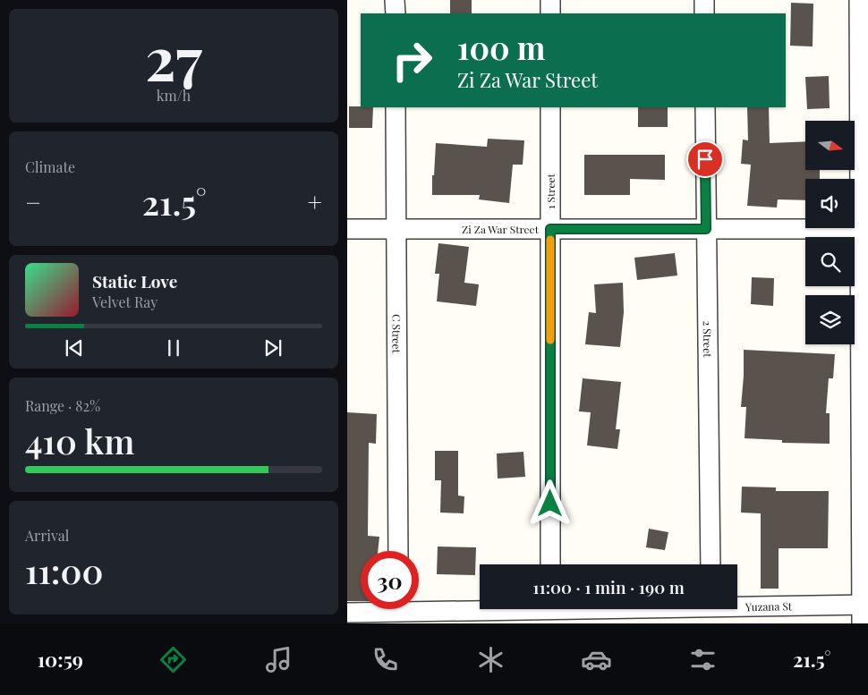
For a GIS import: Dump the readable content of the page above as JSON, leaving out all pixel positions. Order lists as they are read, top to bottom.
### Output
{
  "streets": {
    "street": [
      "1 Street",
      "Zi Za War Street",
      "C Street",
      "2 Street",
      "Yuzana St"
    ]
  },
  "crossings": [
    ["1 Street", "Zi Za War Street"],
    ["Zi Za War Street", "C Street"],
    ["Zi Za War Street", "2 Street"]
  ],
  "north": "right",
  "page": {
    "tile": [
      ["27", "km/h"],
      "Climate",
      ["Range · 82%", "410 km"],
      ["Arrival", "11:00"]
    ],
    "turn": ["100 m", "Zi Za War Street"],
    "heat": ["−", "21.5°", "+"],
    "song": ["Static Love", "Velvet Ray"],
    "limit": "30",
    "trip": "11:00 · 1 min · 190 m",
    "tabs": ["10:59", "21.5°"]
  }
}
